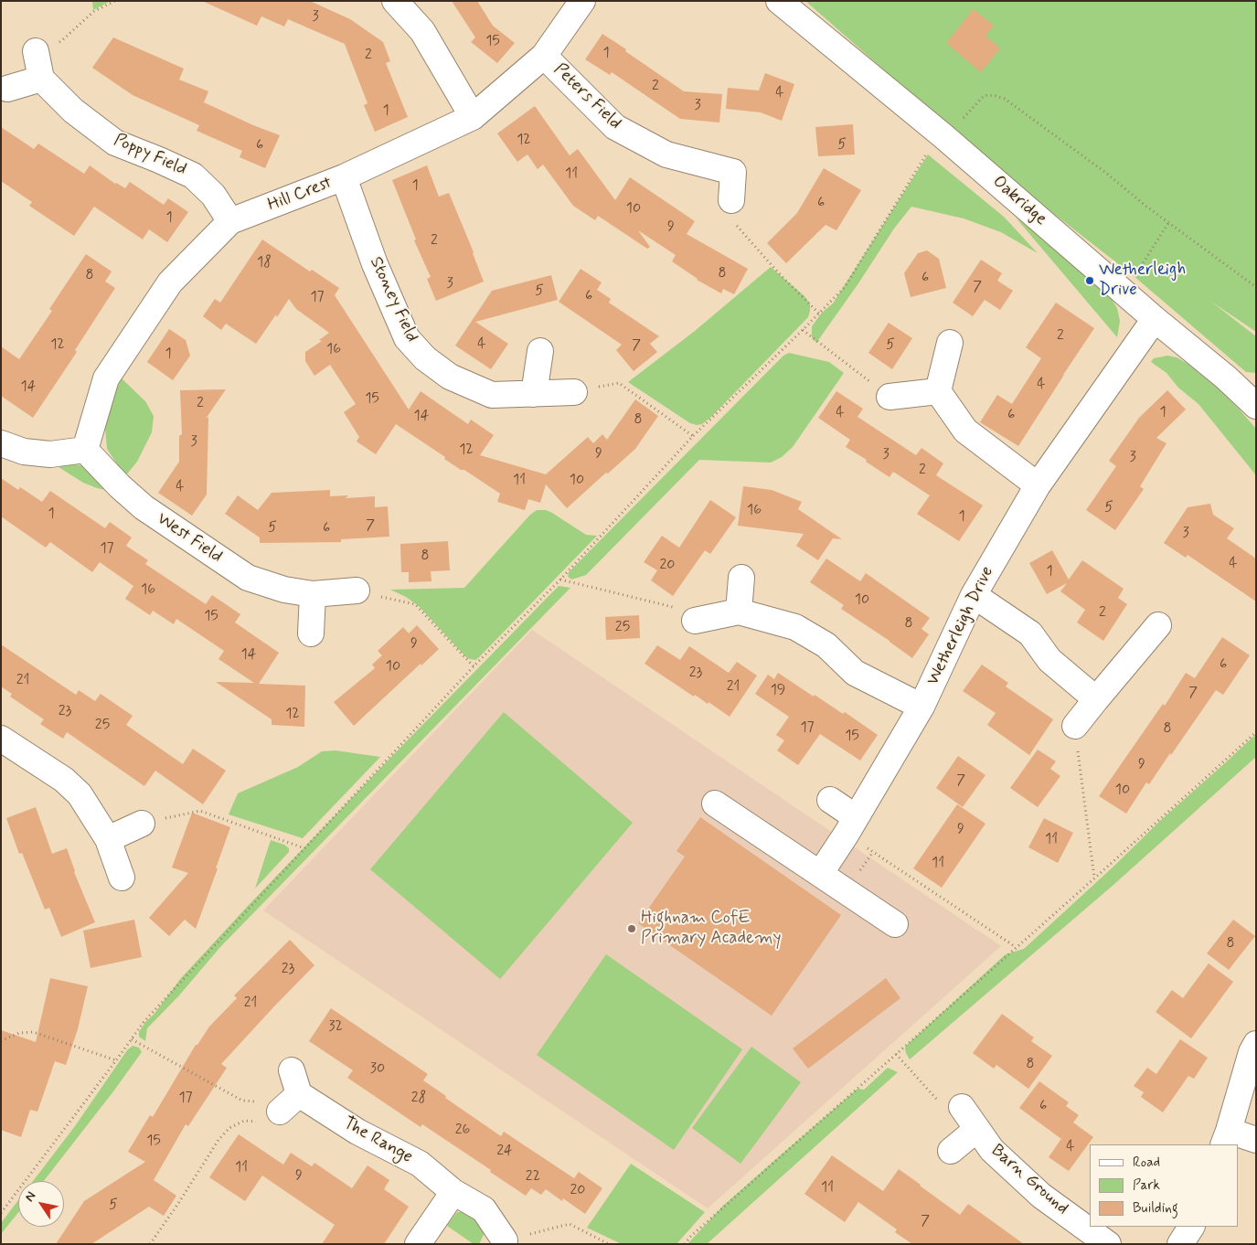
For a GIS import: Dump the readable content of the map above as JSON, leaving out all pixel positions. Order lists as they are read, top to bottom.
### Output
{
  "streets": {
    "street": [
      "Peters Field",
      "Poppy Field",
      "Hill Crest",
      "Oakridge",
      "Stoney Field",
      "West Field",
      "Wetherleigh Drive",
      "The Range",
      "Barn Ground"
    ]
  },
  "crossings": [
    ["Peters Field", "Hill Crest"],
    ["Poppy Field", "Hill Crest"],
    ["Hill Crest", "Stoney Field"],
    ["Hill Crest", "West Field"],
    ["Oakridge", "Wetherleigh Drive"]
  ],
  "places": ["Wetherleigh Drive", "Highnam CofE Primary Academy"],
  "house_numbers": [
    "3",
    "15",
    "1",
    "2",
    "2",
    "4",
    "3",
    "1",
    "12",
    "5",
    "6",
    "11",
    "1",
    "6",
    "10",
    "1",
    "9",
    "2",
    "18",
    "8",
    "8",
    "6",
    "3",
    "7",
    "5",
    "6",
    "17",
    "2",
    "4",
    "12",
    "5",
    "7",
    "16",
    "1",
    "4",
    "14",
    "15",
    "2",
    "4",
    "1",
    "6",
    "14",
    "8",
    "3",
    "12",
    "9",
    "3",
    "3",
    "2",
    "11",
    "10",
    "4",
    "5",
    "16",
    "1",
    "1",
    "7",
    "5",
    "6",
    "3",
    "17",
    "8",
    "4",
    "20",
    "1",
    "16",
    "10",
    "2",
    "15",
    "8",
    "25",
    "9",
    "14",
    "6",
    "10",
    "23",
    "21",
    "21",
    "19",
    "7",
    "23",
    "12",
    "25",
    "17",
    "8",
    "15",
    "9",
    "7",
    "10",
    "9",
    "11",
    "11",
    "8",
    "23",
    "21",
    "32",
    "8",
    "30",
    "17",
    "28",
    "6",
    "26",
    "15",
    "4",
    "24",
    "11",
    "9",
    "22",
    "11",
    "20",
    "5",
    "7"
  ],
  "legend": ["Road", "Park", "Building"],
  "north": "top left"
}
